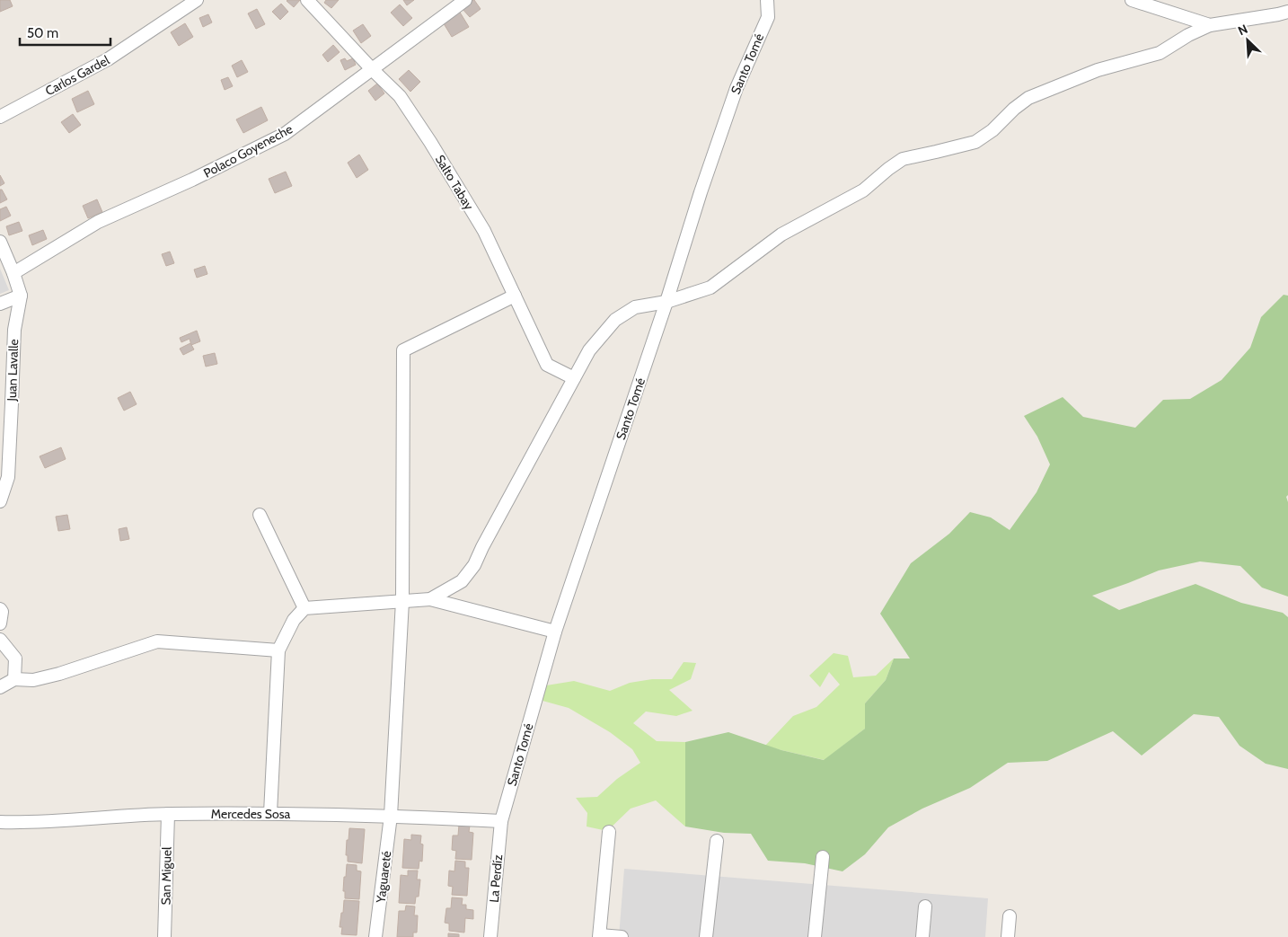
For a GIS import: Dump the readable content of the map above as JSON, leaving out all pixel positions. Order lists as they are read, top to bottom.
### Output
{
  "streets": {
    "street": [
      "Santo Tomé",
      "Carlos Gardel",
      "Polaco Goyeneche",
      "Salto Tabay",
      "Juan Lavalle",
      "Mercedes Sosa",
      "San Miguel",
      "Yaguareté",
      "La Perdíz"
    ]
  },
  "crossings": [
    ["Santo Tomé", "Mercedes Sosa"],
    ["Santo Tomé", "La Perdíz"],
    ["Polaco Goyeneche", "Salto Tabay"],
    ["Polaco Goyeneche", "Juan Lavalle"],
    ["Salto Tabay", "Yaguareté"],
    ["Mercedes Sosa", "San Miguel"],
    ["Mercedes Sosa", "Yaguareté"],
    ["Mercedes Sosa", "La Perdíz"]
  ],
  "scale_bar": "50 m",
  "north": "top left"
}
